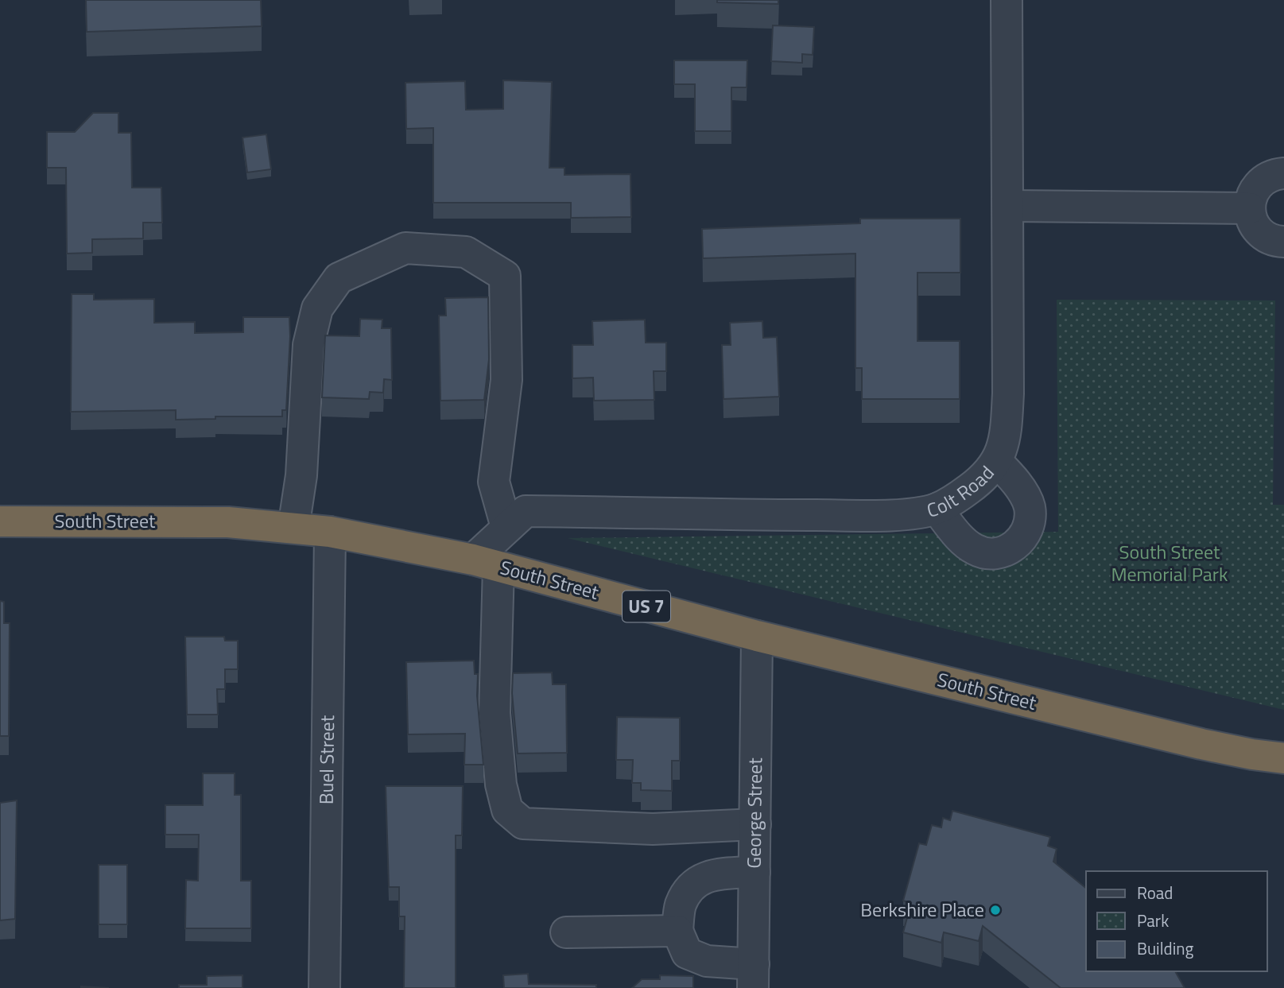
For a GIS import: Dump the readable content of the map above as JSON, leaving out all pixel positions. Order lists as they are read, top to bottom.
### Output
{
  "streets": {
    "highway": ["South Street", "US 7"],
    "street": ["Colt Road", "Buel Street", "George Street"]
  },
  "crossings": [
    ["Colt Road", "South Street"],
    ["South Street", "Buel Street"],
    ["South Street", "George Street"]
  ],
  "parks": ["South Street Memorial Park"],
  "places": ["Berkshire Place"],
  "legend": ["Road", "Park", "Building"]
}
